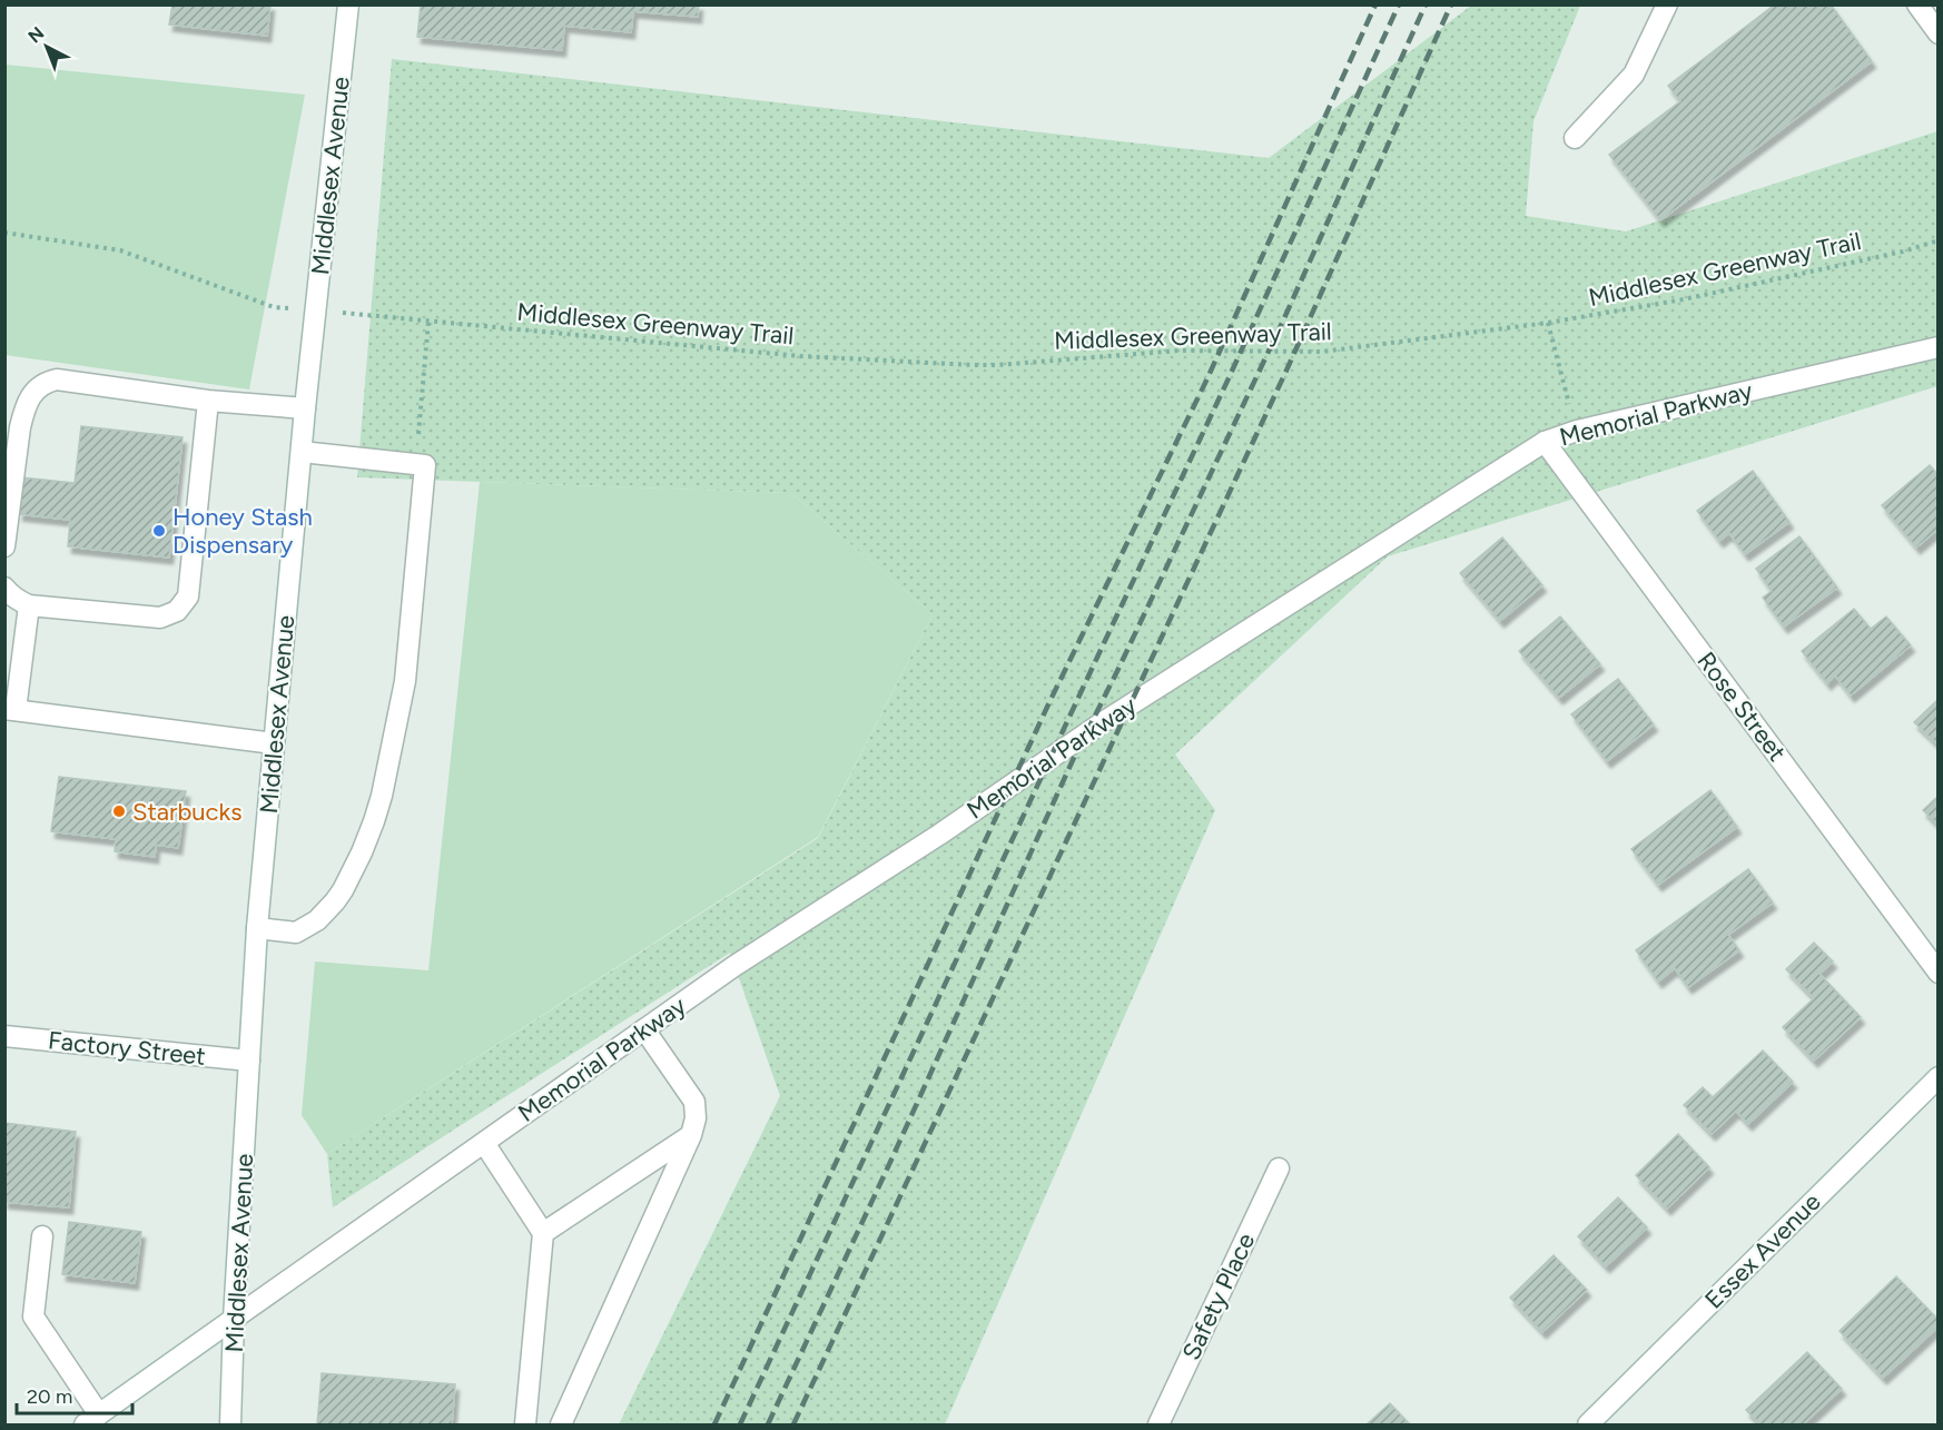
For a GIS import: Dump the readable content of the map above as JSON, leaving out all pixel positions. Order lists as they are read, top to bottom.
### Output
{
  "streets": {
    "street": [
      "Middlesex Avenue",
      "Memorial Parkway",
      "Rose Street",
      "Factory Street",
      "Essex Avenue",
      "Safety Place"
    ],
    "path": ["Middlesex Greenway Trail"]
  },
  "crossings": [
    ["Middlesex Avenue", "Memorial Parkway"],
    ["Middlesex Avenue", "Factory Street"],
    ["Memorial Parkway", "Rose Street"]
  ],
  "places": ["Honey Stash Dispensary", "Starbucks"],
  "scale_bar": "20 m",
  "north": "top left"
}
